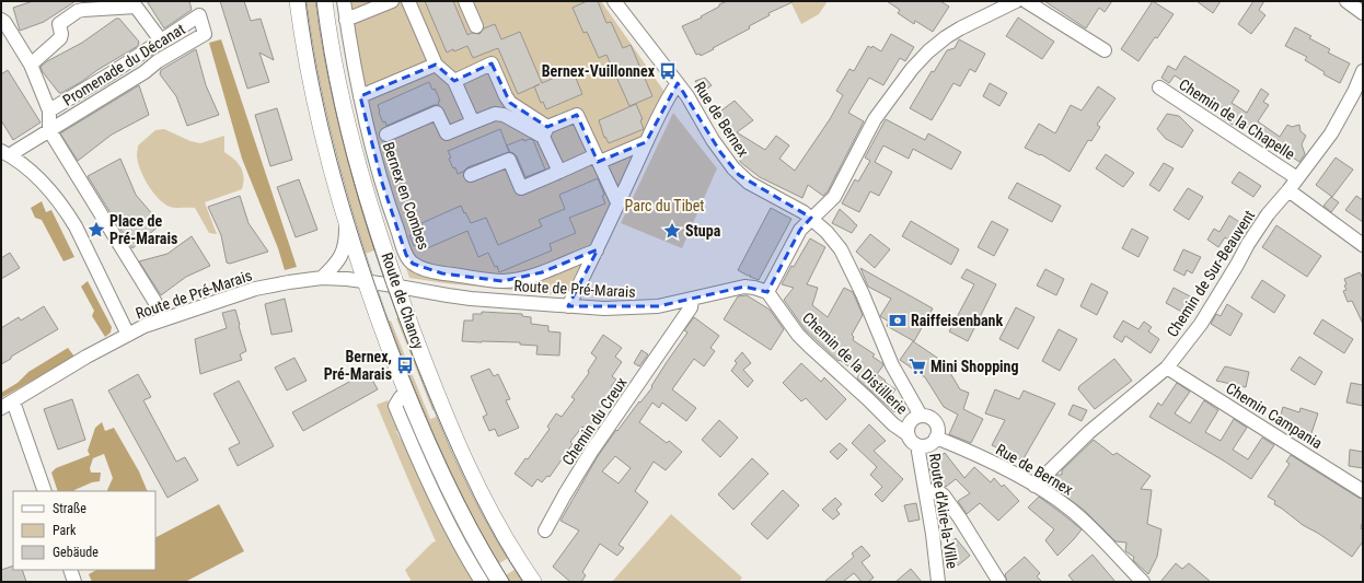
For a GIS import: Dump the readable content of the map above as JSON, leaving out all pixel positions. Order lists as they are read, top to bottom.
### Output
{
  "streets": {
    "main road": ["Route de Chancy"],
    "street": [
      "Promenade du Décanat",
      "Rue de Bernex",
      "Chemin de la Chapelle",
      "Bernex en Combes",
      "Chemin de Sur-Beauvent",
      "Route de Pré-Marais",
      "Chemin de la Distillerie",
      "Chemin Campania",
      "Chemin du Creux",
      "Route d'Aire-la-Ville"
    ]
  },
  "crossings": [
    ["Promenade du Décanat", "Route de Pré-Marais"],
    ["Rue de Bernex", "Chemin de Sur-Beauvent"],
    ["Rue de Bernex", "Chemin de la Distillerie"],
    ["Rue de Bernex", "Route d'Aire-la-Ville"],
    ["Chemin de la Chapelle", "Chemin de Sur-Beauvent"],
    ["Chemin de Sur-Beauvent", "Chemin Campania"],
    ["Route de Pré-Marais", "Route de Chancy"],
    ["Route de Pré-Marais", "Chemin de la Distillerie"],
    ["Route de Pré-Marais", "Chemin du Creux"],
    ["Chemin de la Distillerie", "Route d'Aire-la-Ville"]
  ],
  "parks": ["Parc du Tibet"],
  "places": {
    "bus stop": ["Bernex-Vuillonnex", "Bernex, Pré-Marais"],
    "place": ["Place de Pré-Marais", "Stupa"],
    "bank": ["Raiffeisenbank"],
    "supermarket": ["Mini Shopping"]
  },
  "legend": ["Straße", "Park", "Gebäude"]
}
